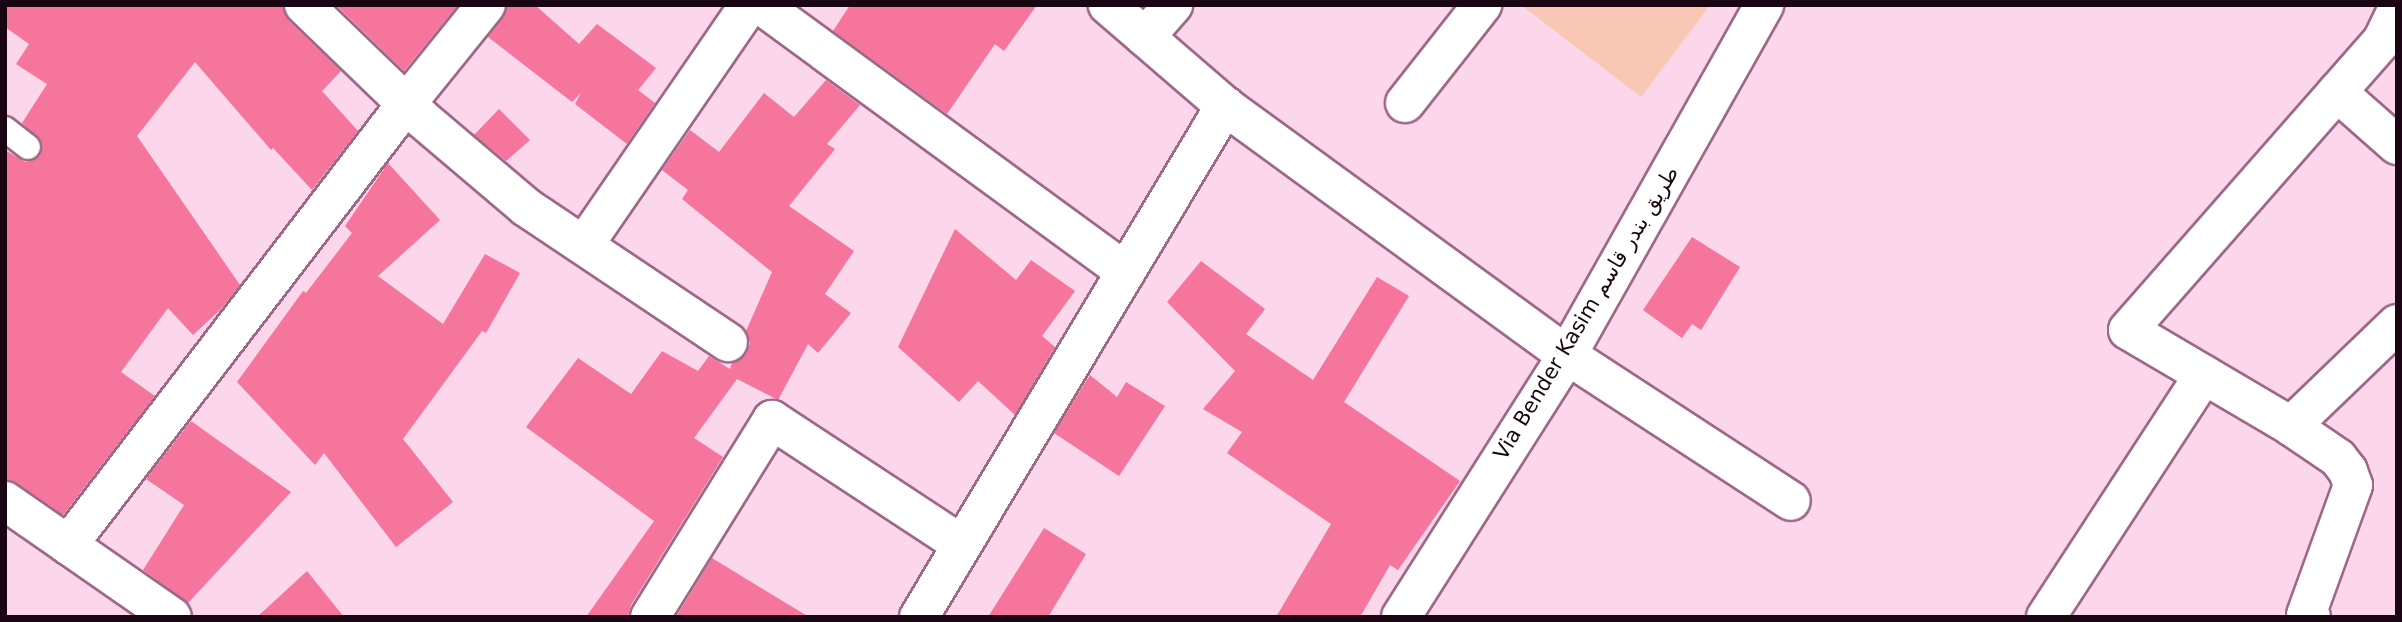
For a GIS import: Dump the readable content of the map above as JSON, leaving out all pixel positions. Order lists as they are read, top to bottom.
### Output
{
  "streets": {
    "street": ["Via Bender Kasim طريق بندر قاسم"]
  }
}
